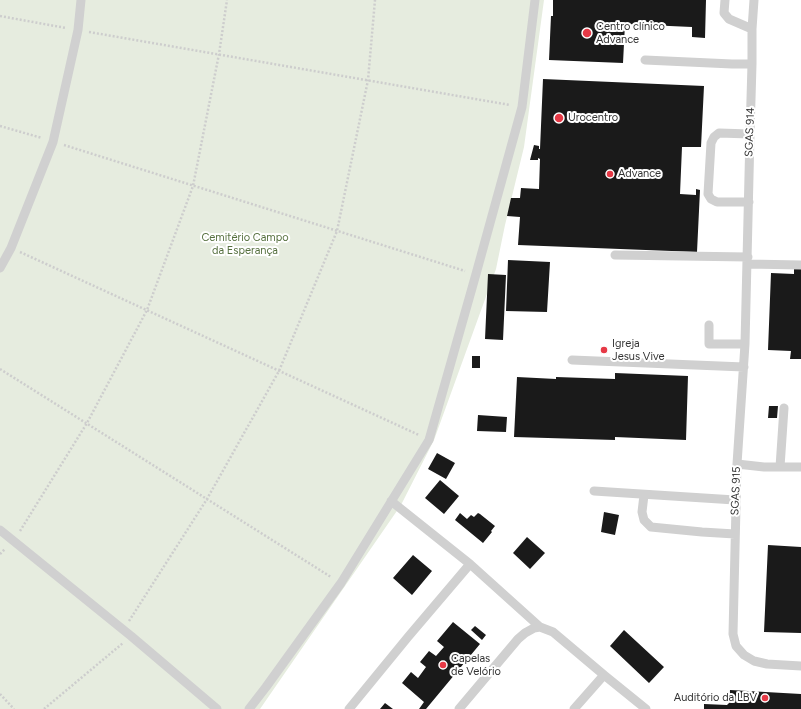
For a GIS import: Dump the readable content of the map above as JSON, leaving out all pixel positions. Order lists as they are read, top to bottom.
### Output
{
  "streets": {
    "lane": ["SGAS 914", "SGAS 915"]
  },
  "crossings": [
    ["SGAS 914", "SGAS 915"]
  ],
  "parks": ["Cemitério Campo da Esperança"],
  "places": [
    "Centro clínico Advance",
    "Urocentro",
    "Advance",
    "Igreja Jesus Vive",
    "Capelas de Velório",
    "Auditório da LBV"
  ]
}
